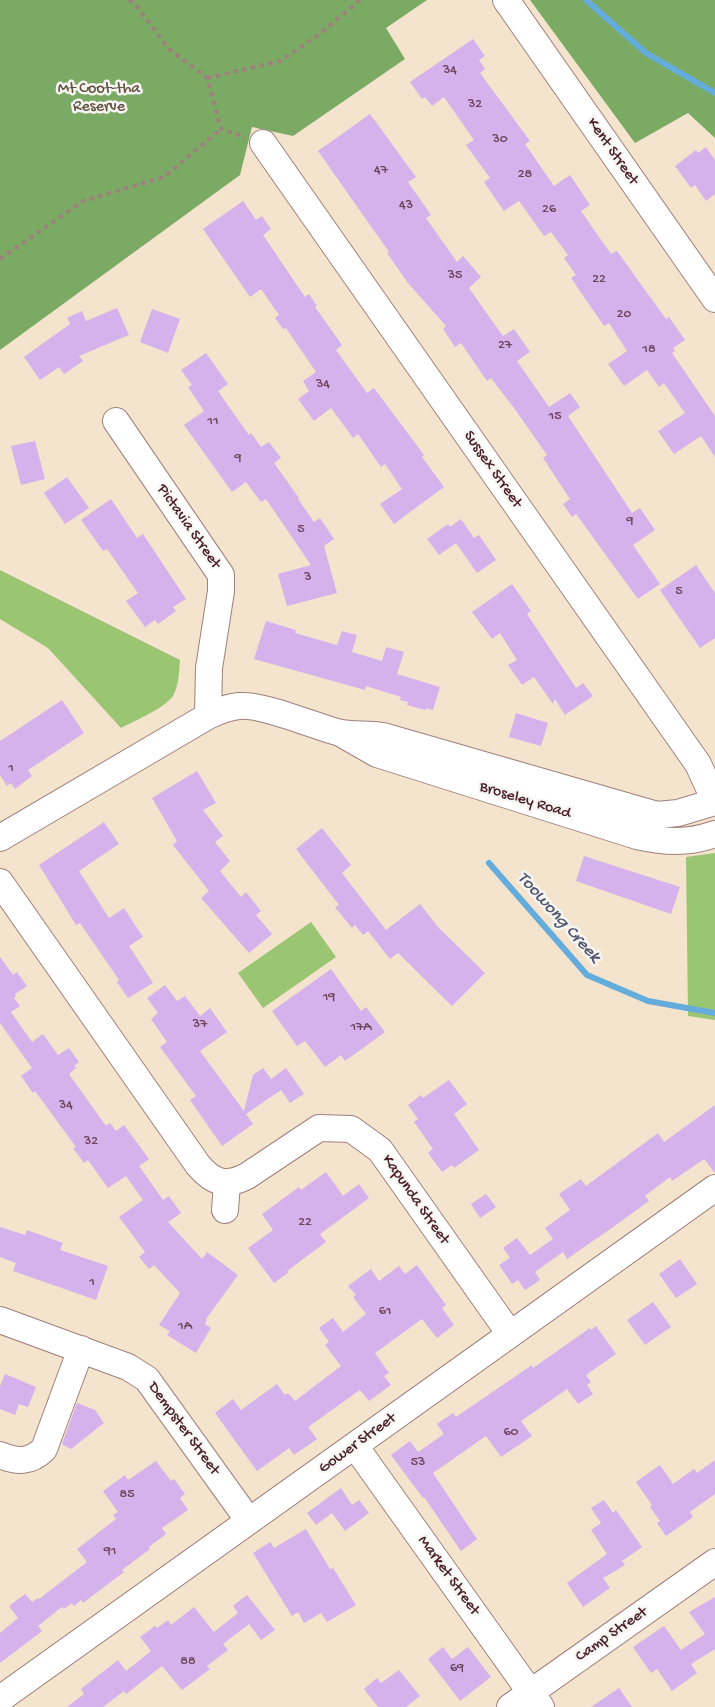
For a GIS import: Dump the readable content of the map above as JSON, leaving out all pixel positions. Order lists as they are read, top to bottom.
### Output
{
  "streets": {
    "street": [
      "Kent Street",
      "Sussex Street",
      "Pictavia Street",
      "Broseley Road",
      "Kapunda Street",
      "Dempster Street",
      "Gower Street",
      "Market Street",
      "Camp Street"
    ]
  },
  "crossings": [
    ["Sussex Street", "Broseley Road"],
    ["Pictavia Street", "Broseley Road"],
    ["Kapunda Street", "Gower Street"],
    ["Dempster Street", "Gower Street"],
    ["Gower Street", "Market Street"],
    ["Market Street", "Camp Street"]
  ],
  "water": ["Toowong Creek"],
  "parks": ["Mt Coot-tha Reserve"],
  "house_numbers": [
    "34",
    "32",
    "30",
    "47",
    "28",
    "43",
    "26",
    "35",
    "22",
    "20",
    "27",
    "18",
    "34",
    "15",
    "11",
    "9",
    "9",
    "5",
    "3",
    "5",
    "1",
    "19",
    "37",
    "17A",
    "34",
    "32",
    "22",
    "1",
    "61",
    "1A",
    "60",
    "53",
    "85",
    "91",
    "88",
    "69"
  ]
}
